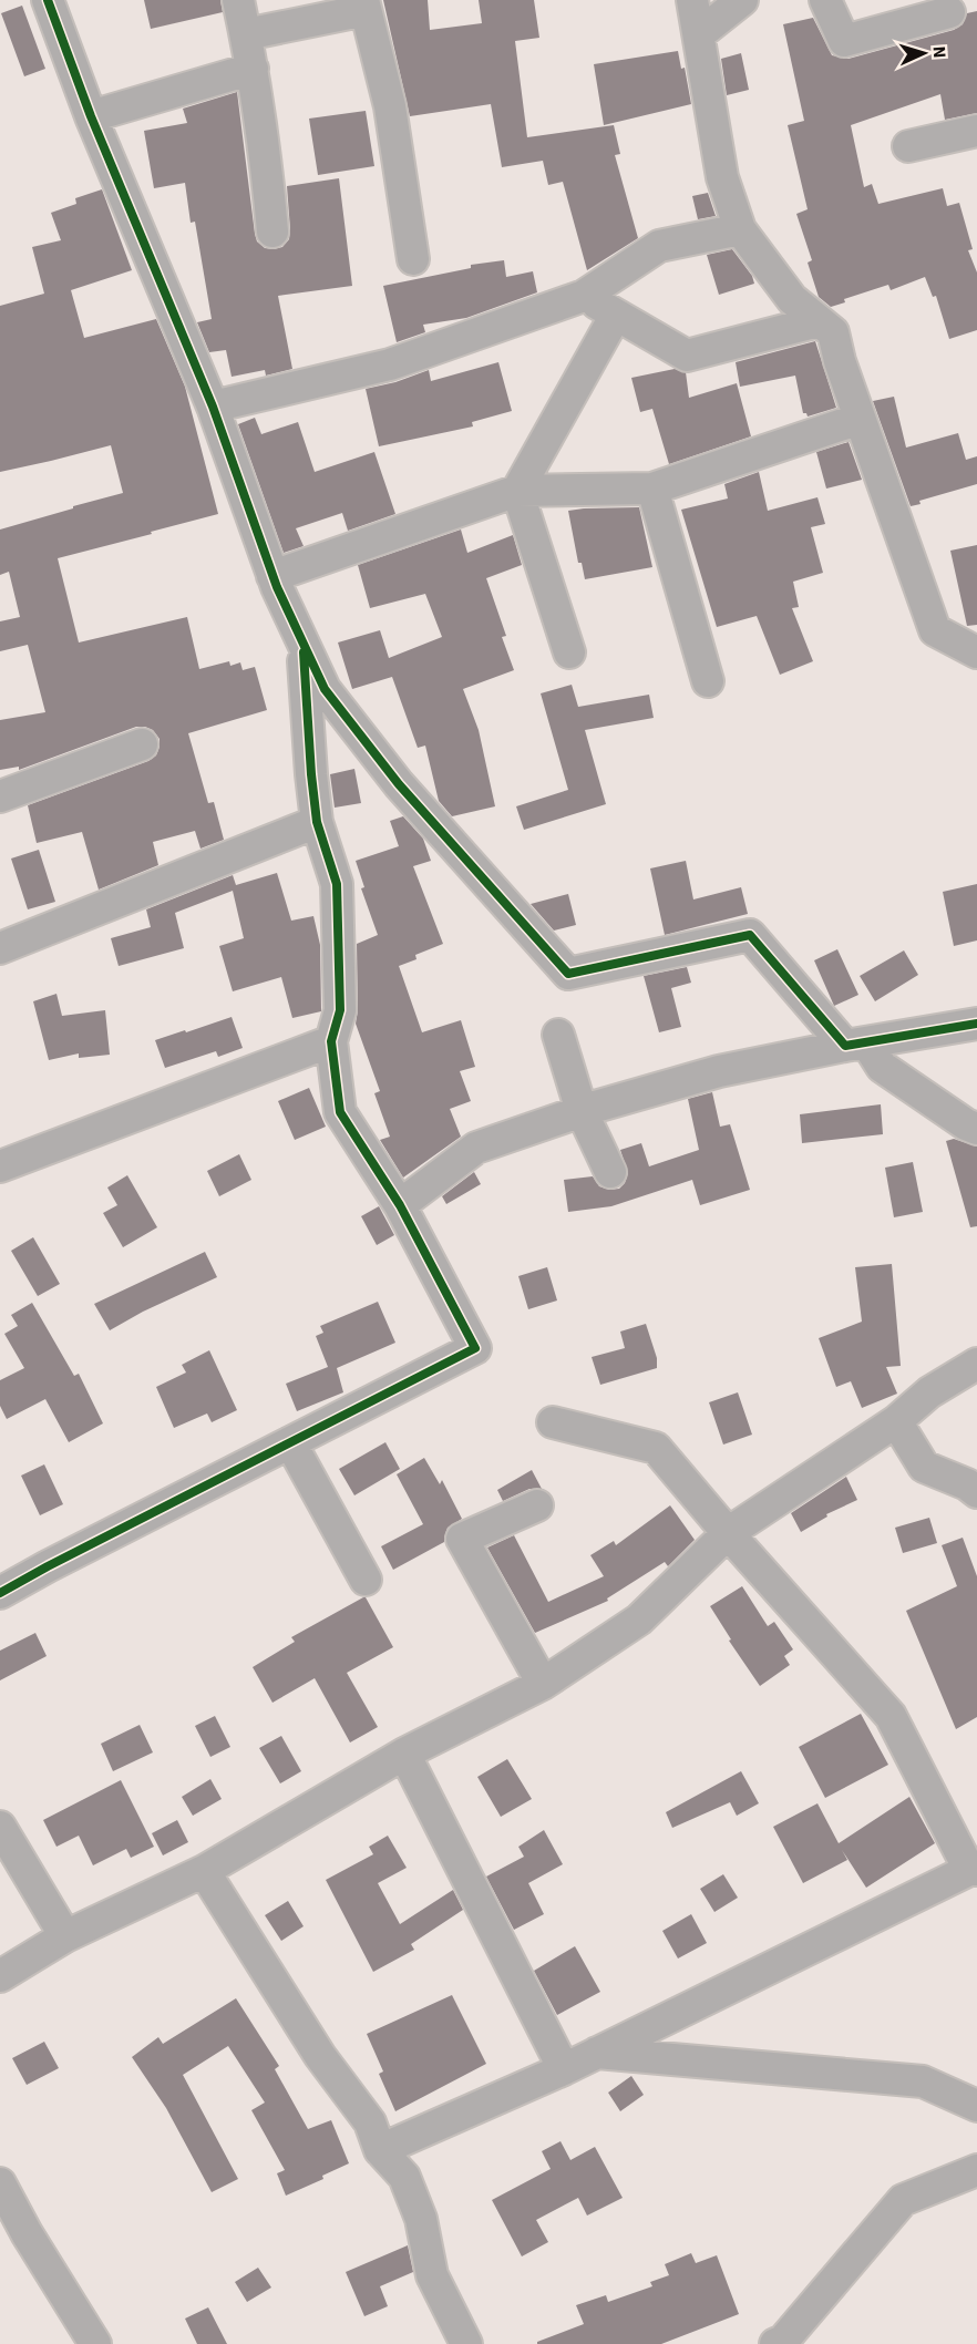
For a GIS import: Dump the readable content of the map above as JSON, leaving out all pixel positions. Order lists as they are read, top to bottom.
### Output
{
  "north": "right"
}
